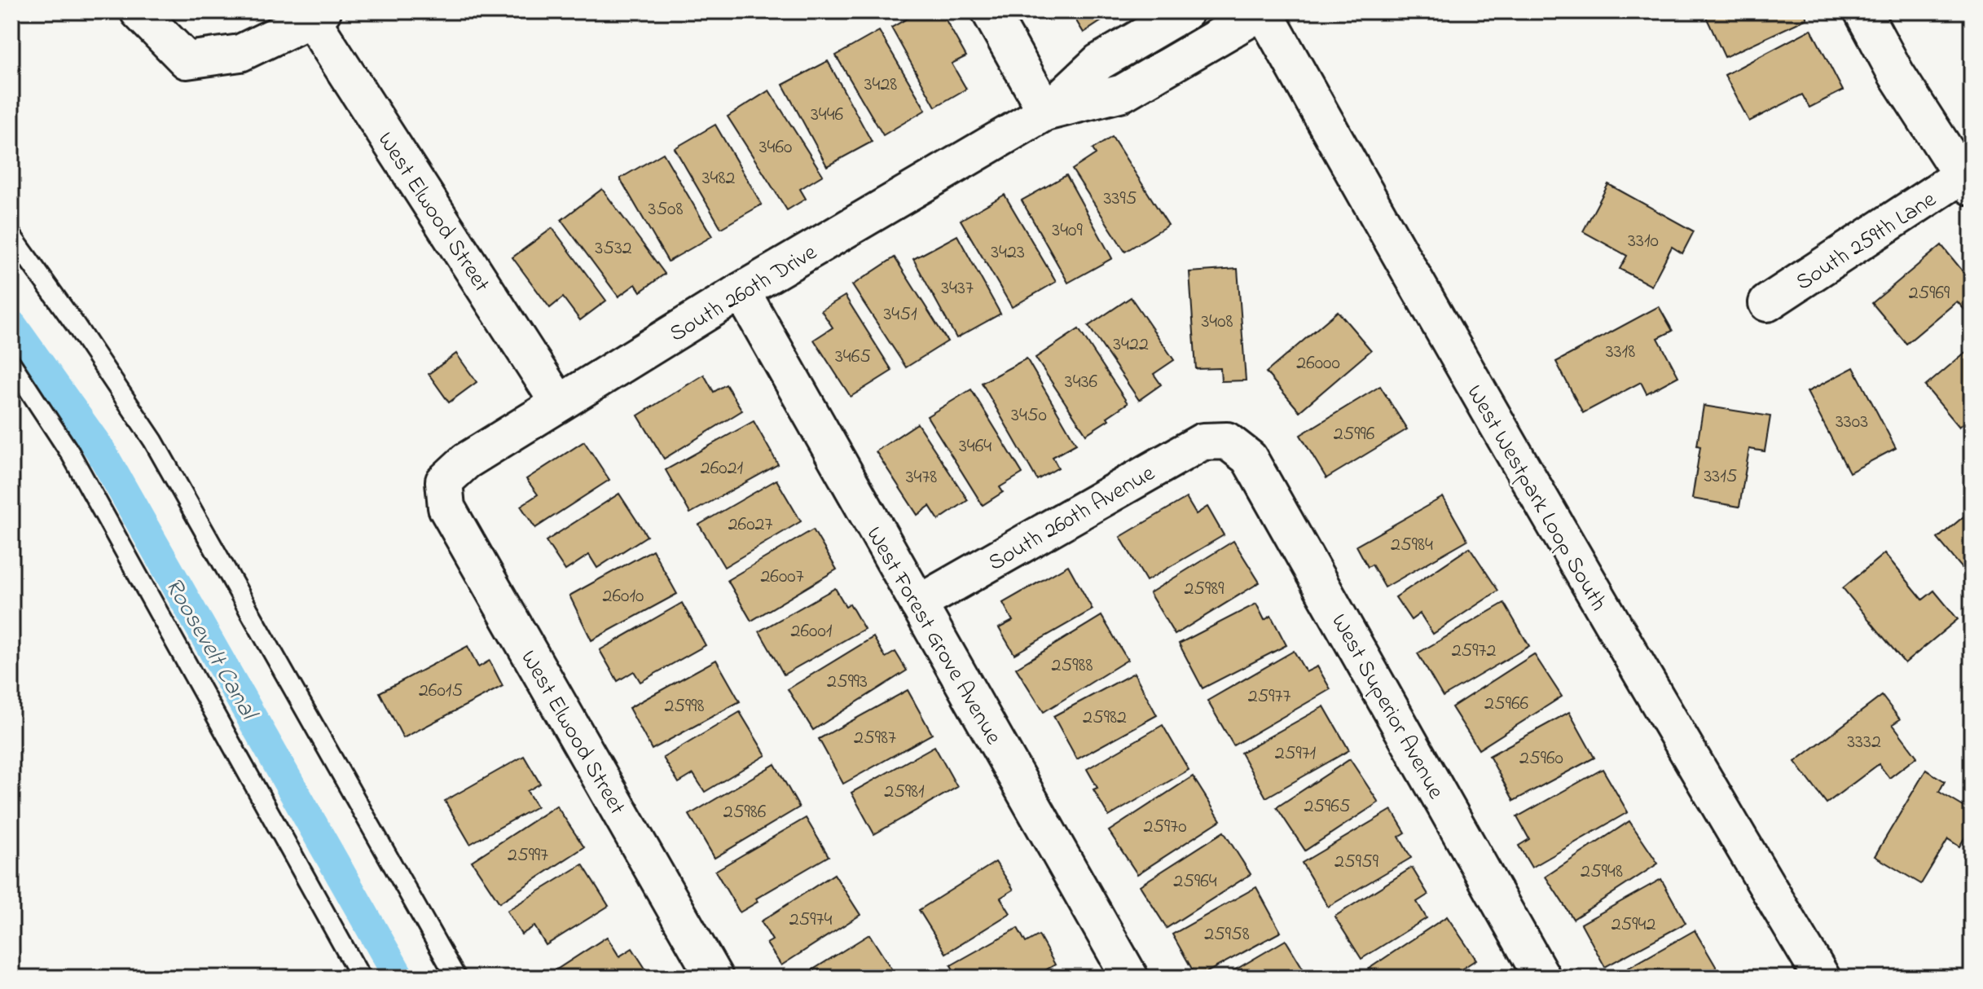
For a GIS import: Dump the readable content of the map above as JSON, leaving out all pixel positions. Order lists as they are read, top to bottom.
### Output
{
  "streets": {
    "street": [
      "West Elwood Street",
      "South 259th Lane",
      "South 260th Drive",
      "West Westpark Loop South",
      "South 260th Avenue",
      "West Forest Grove Avenue",
      "West Superior Avenue"
    ]
  },
  "crossings": [
    ["West Elwood Street", "South 260th Drive"],
    ["South 260th Drive", "West Westpark Loop South"],
    ["South 260th Drive", "West Forest Grove Avenue"],
    ["South 260th Avenue", "West Forest Grove Avenue"],
    ["South 260th Avenue", "West Superior Avenue"]
  ],
  "water": ["Roosevelt Canal"],
  "house_numbers": [
    "3428",
    "3446",
    "3460",
    "3482",
    "3395",
    "3508",
    "3409",
    "3310",
    "3532",
    "3423",
    "3437",
    "25969",
    "3451",
    "3408",
    "3422",
    "3318",
    "3465",
    "26000",
    "3436",
    "3450",
    "3303",
    "25996",
    "3464",
    "26021",
    "3315",
    "3478",
    "26027",
    "25984",
    "26007",
    "25989",
    "26010",
    "26001",
    "25972",
    "25988",
    "25993",
    "26015",
    "25977",
    "25966",
    "25998",
    "25982",
    "25987",
    "3332",
    "25971",
    "25960",
    "25981",
    "25965",
    "25986",
    "25970",
    "25997",
    "25959",
    "25948",
    "25964",
    "25974",
    "25942",
    "25958"
  ]
}
